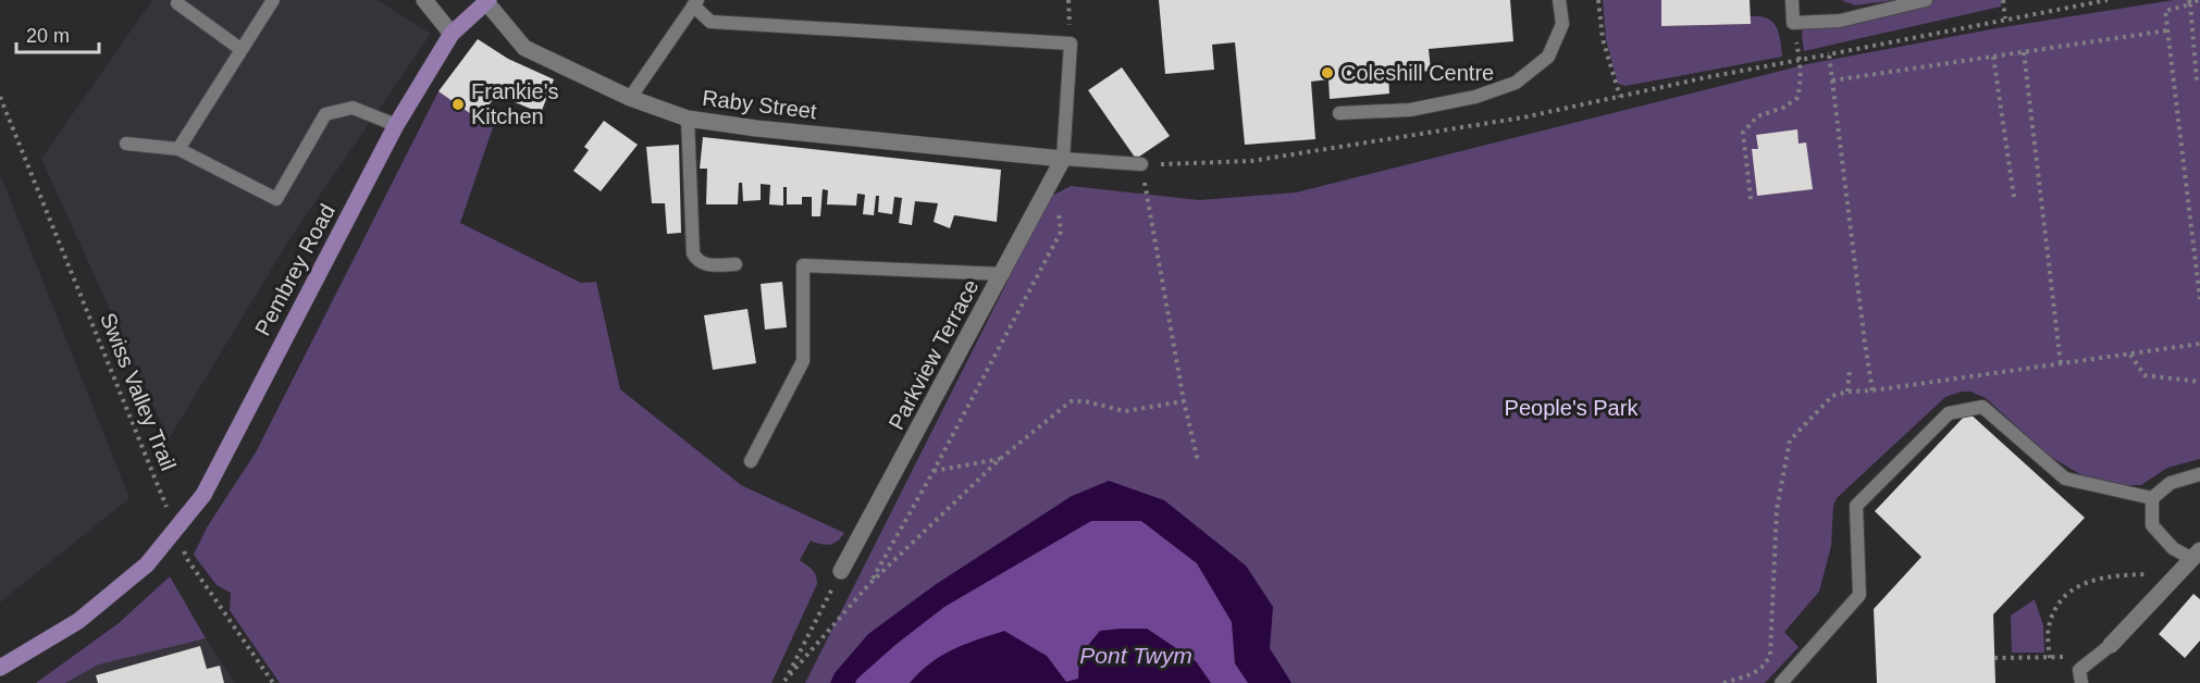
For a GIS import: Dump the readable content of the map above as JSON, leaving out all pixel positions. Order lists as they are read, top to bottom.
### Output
{
  "streets": {
    "main road": ["Pembrey Road"],
    "street": ["Raby Street", "Parkview Terrace"],
    "path": ["Swiss Valley Trail"]
  },
  "crossings": [
    ["Raby Street", "Pembrey Road"],
    ["Raby Street", "Parkview Terrace"]
  ],
  "water": ["Pont Twym"],
  "parks": ["People's Park"],
  "places": ["Coleshill Centre", "Frankie's Kitchen"],
  "scale_bar": "20 m"
}
